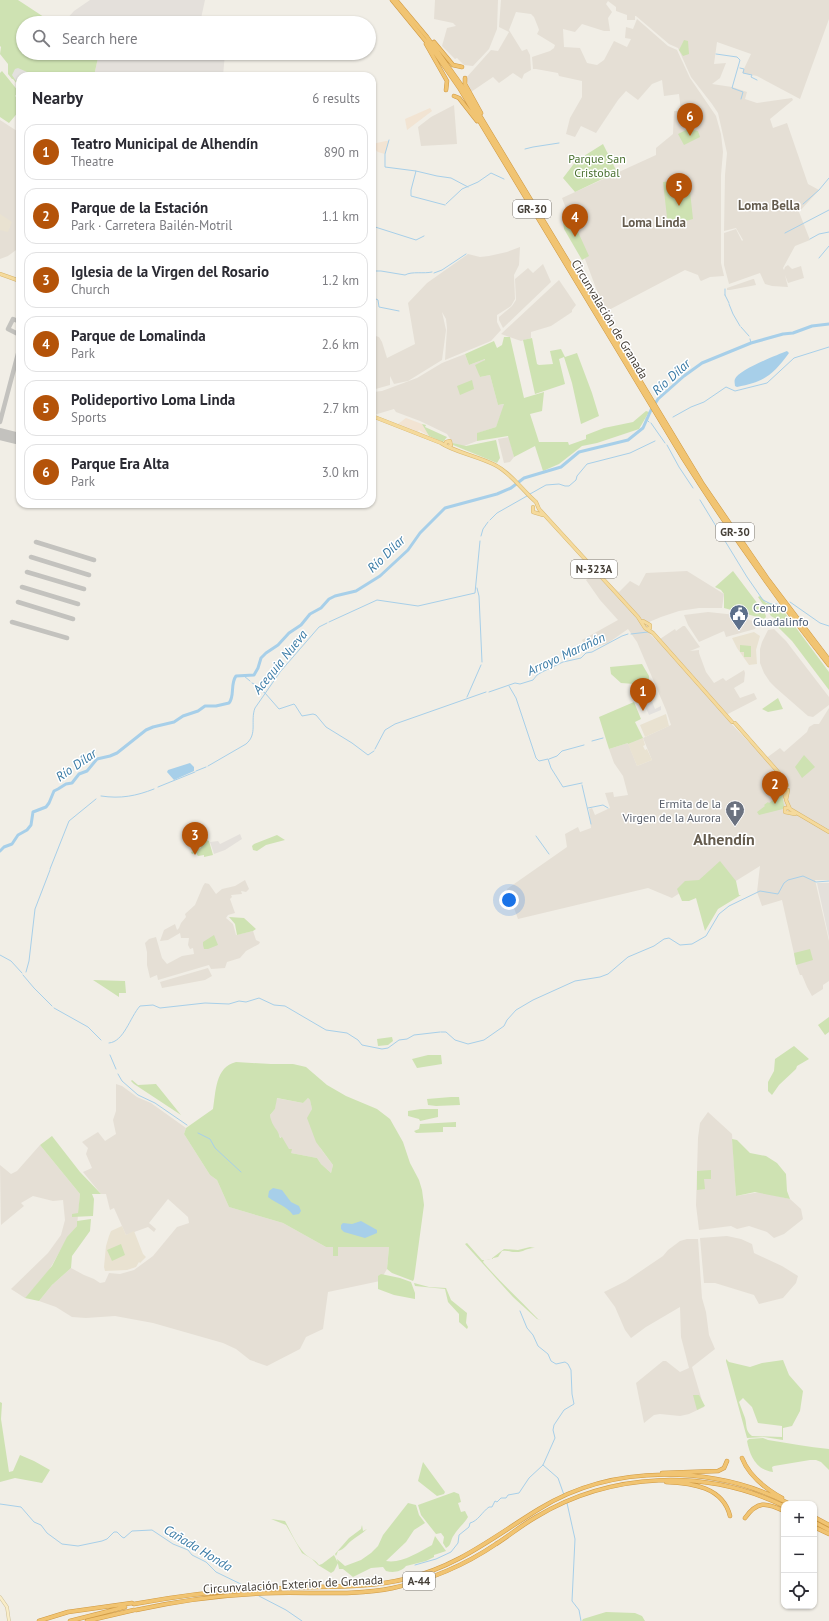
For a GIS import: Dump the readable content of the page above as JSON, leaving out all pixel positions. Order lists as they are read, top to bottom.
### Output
{
  "streets": {
    "highway": [
      "GR-30",
      "Circunvalación de Granada",
      "A-44",
      "Circunvalación Exterior de Granada"
    ],
    "main road": ["N-323A"]
  },
  "districts": ["Loma Bella", "Loma Linda", "Alhendín"],
  "water": [
    "Río Dílar",
    "Arroyo Marañón",
    "Acequia Nueva",
    "Cañada Honda"
  ],
  "parks": ["Parque San Cristobal"],
  "places": {
    "public building": ["Centro Guadalinfo"],
    "church": ["Ermita de la Virgen de la Aurora"]
  },
  "page": {
    "search": "Search here",
    "heading": ["Nearby", "6 results"],
    "pins": [
      "6",
      "5",
      "4",
      "1",
      "2",
      "3"
    ],
    "list": [
      {
        "mark": "1",
        "name": "Teatro Municipal de Alhendín",
        "note": "Theatre",
        "value": "890 m"
      },
      {
        "mark": "2",
        "name": "Parque de la Estación",
        "note": "Park · Carretera Bailén-Motril",
        "value": "1.1 km"
      },
      {
        "mark": "3",
        "name": "Iglesia de la Virgen del Rosario",
        "note": "Church",
        "value": "1.2 km"
      },
      {
        "mark": "4",
        "name": "Parque de Lomalinda",
        "note": "Park",
        "value": "2.6 km"
      },
      {
        "mark": "5",
        "name": "Polideportivo Loma Linda",
        "note": "Sports",
        "value": "2.7 km"
      },
      {
        "mark": "6",
        "name": "Parque Era Alta",
        "note": "Park",
        "value": "3.0 km"
      }
    ],
    "map_buttons": ["+", "−"]
  }
}
